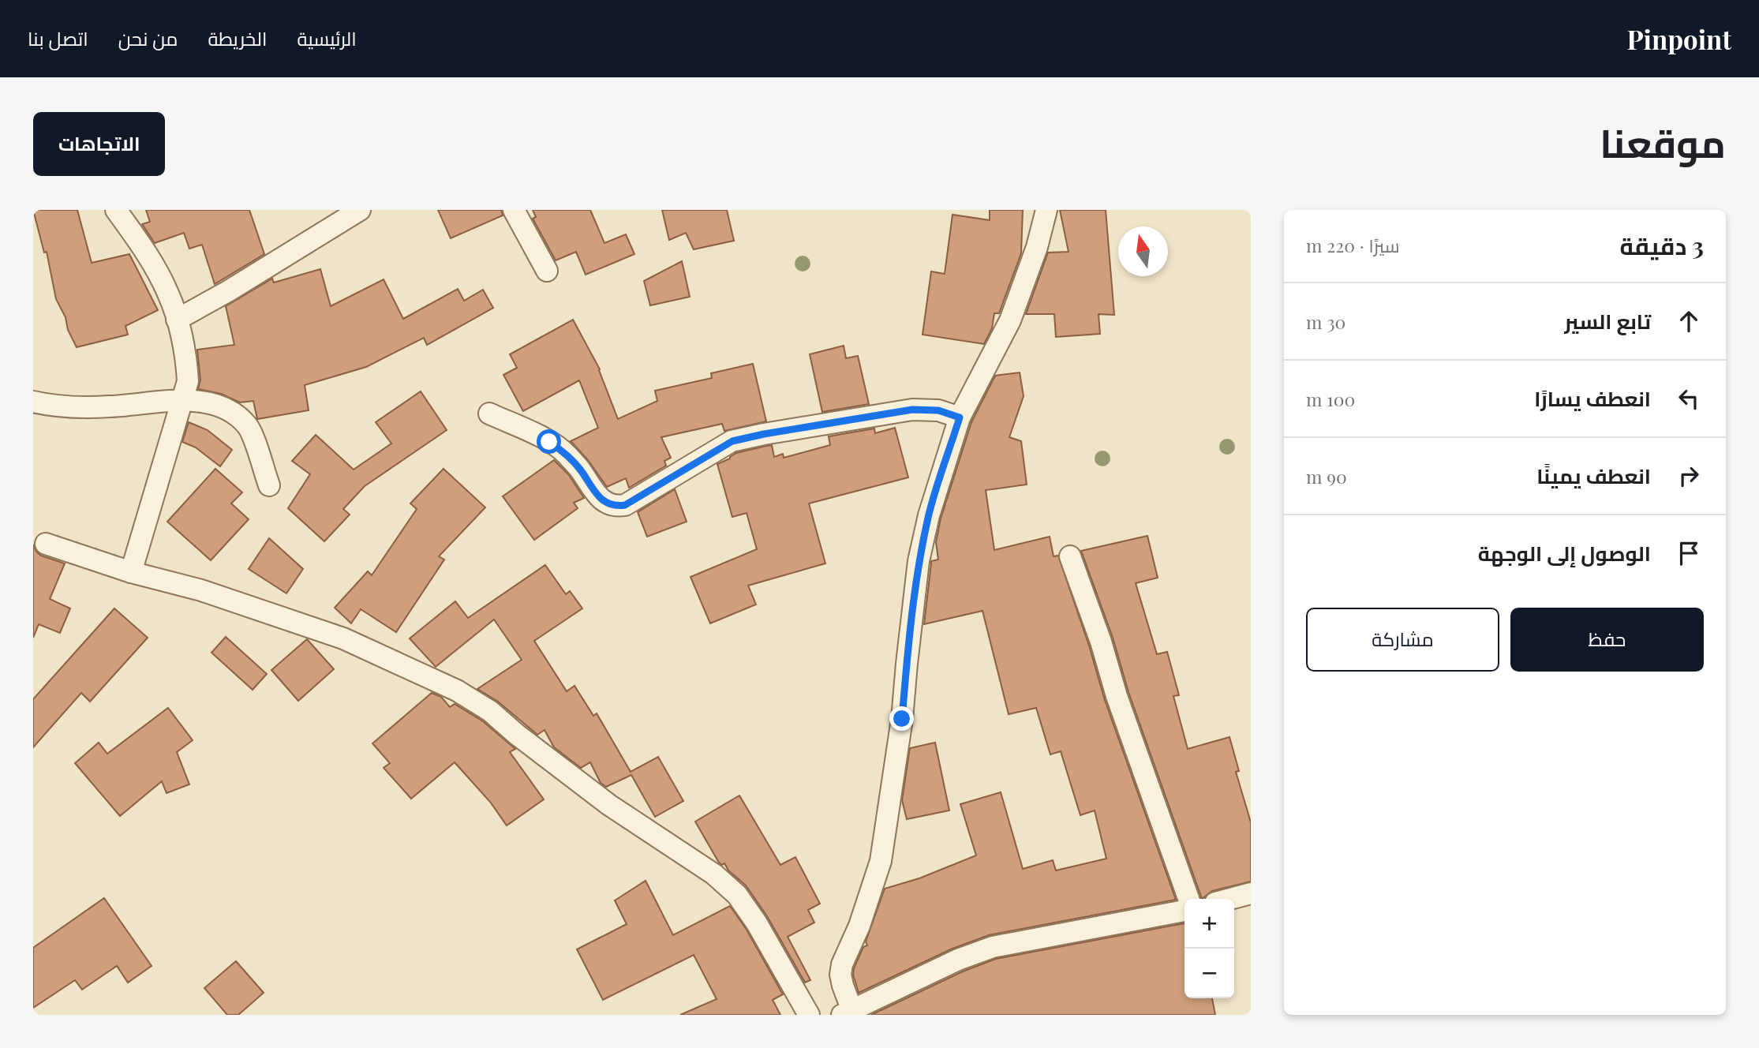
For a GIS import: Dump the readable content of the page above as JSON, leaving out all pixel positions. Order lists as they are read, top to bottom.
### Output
{
  "north": "top",
  "page": {
    "header": "Pinpoint",
    "nav": [
      "الرئيسية",
      "الخريطة",
      "من نحن",
      "اتصل بنا"
    ],
    "title": "موقعنا",
    "buttons": [
      "الاتجاهات",
      ["حفظ", "مشاركة"]
    ],
    "heading": ["3 دقيقة", "سيرًا · 220 m"],
    "list": [
      ["تابع السير", "30 m"],
      ["انعطف يسارًا", "100 m"],
      ["انعطف يمينًا", "90 m"],
      "الوصول إلى الوجهة"
    ],
    "map_buttons": ["+", "−"]
  }
}
